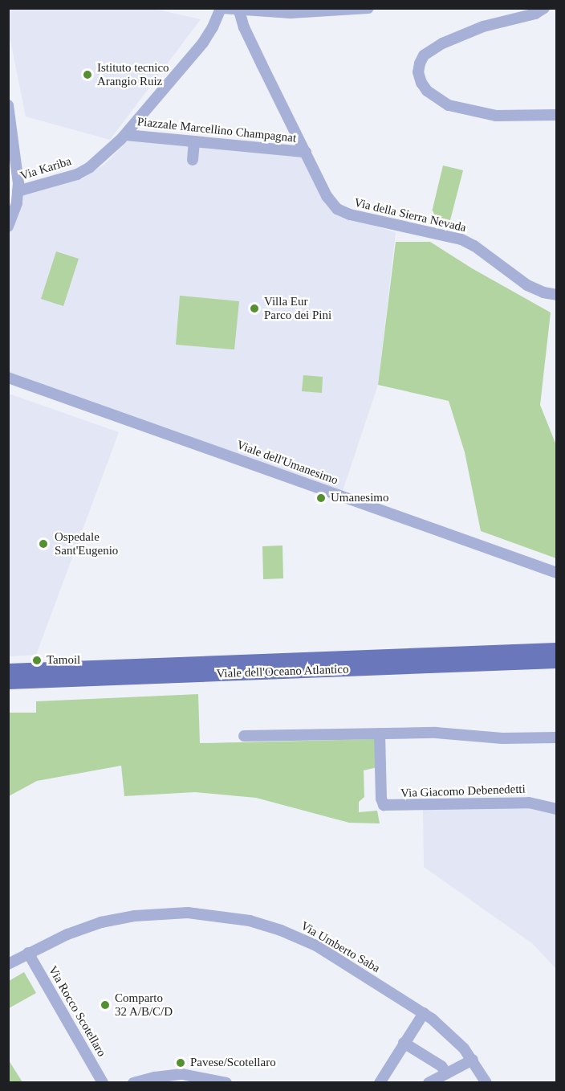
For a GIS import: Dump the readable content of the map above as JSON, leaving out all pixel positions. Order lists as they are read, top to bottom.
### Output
{
  "streets": {
    "main road": ["Viale dell'Oceano Atlantico"],
    "street": [
      "Piazzale Marcellino Champagnat",
      "Via Kariba",
      "Via della Sierra Nevada",
      "Viale dell'Umanesimo",
      "Via Giacomo Debenedetti",
      "Via Umberto Saba",
      "Via Rocco Scotellaro"
    ]
  },
  "crossings": [
    ["Piazzale Marcellino Champagnat", "Via Kariba"],
    ["Piazzale Marcellino Champagnat", "Via della Sierra Nevada"],
    ["Via Umberto Saba", "Via Rocco Scotellaro"]
  ],
  "places": [
    "Istituto tecnico Arangio Ruiz",
    "Villa Eur Parco dei Pini",
    "Umanesimo",
    "Ospedale Sant'Eugenio",
    "Tamoil",
    "Comparto 32 A/B/C/D",
    "Pavese/Scotellaro"
  ]
}
